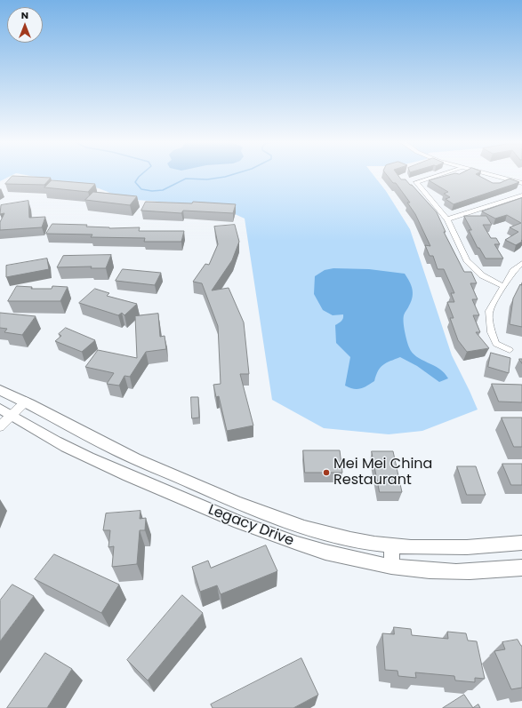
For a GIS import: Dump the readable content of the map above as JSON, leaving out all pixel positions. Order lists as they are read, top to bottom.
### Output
{
  "streets": {
    "main road": ["Legacy Drive"]
  },
  "places": ["Mei Mei China Restaurant"],
  "north": "top"
}
